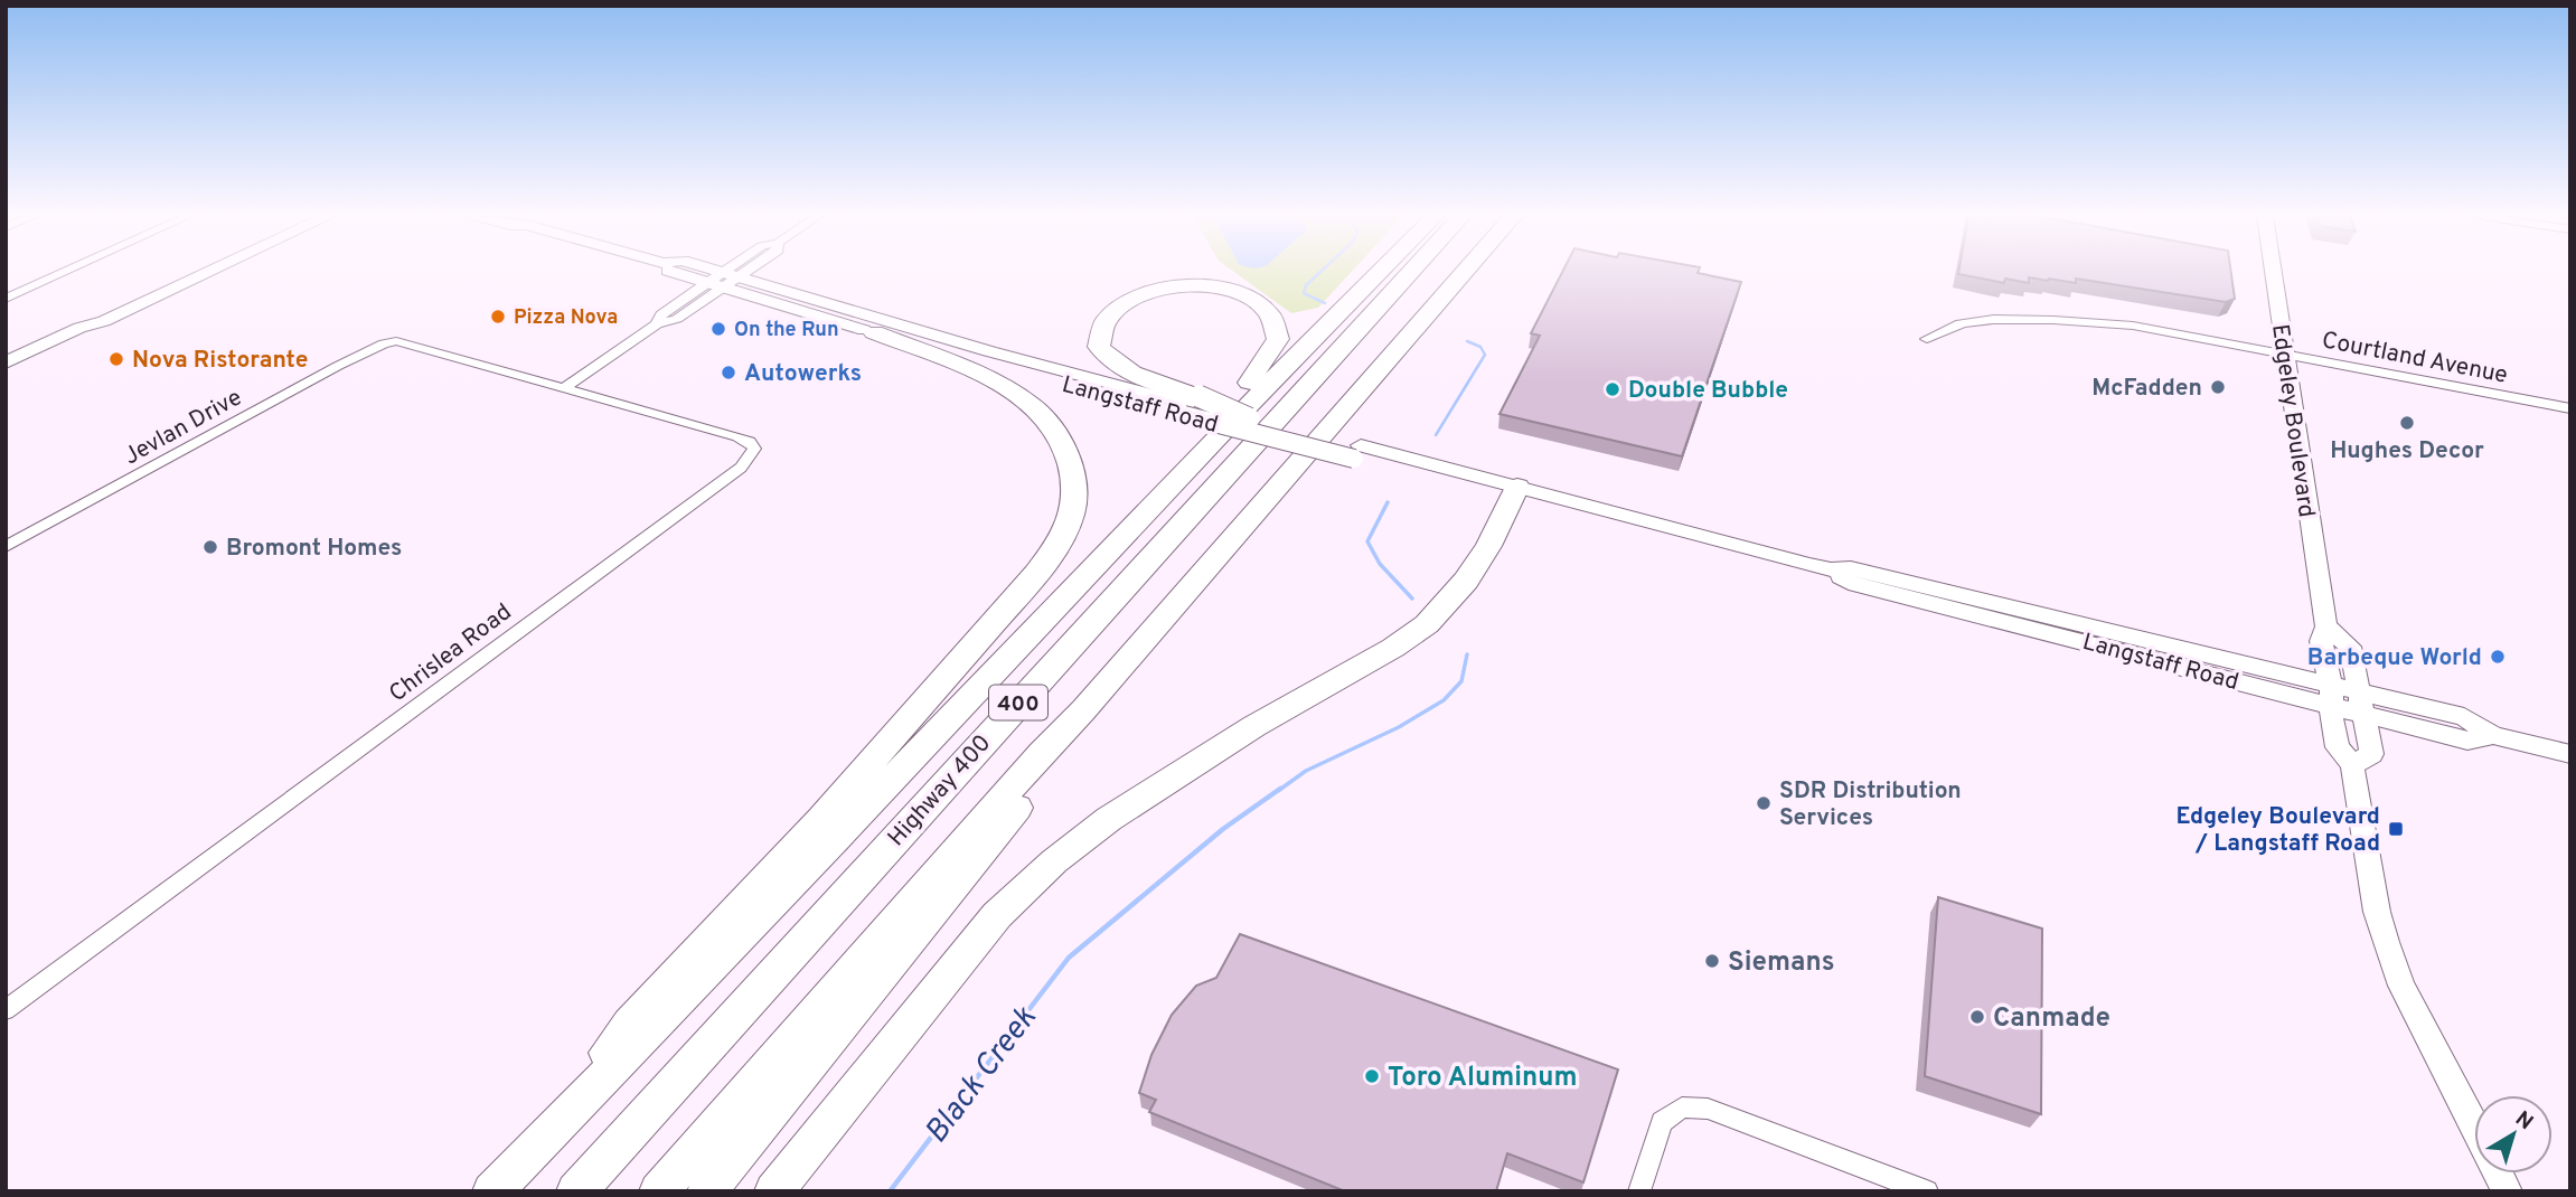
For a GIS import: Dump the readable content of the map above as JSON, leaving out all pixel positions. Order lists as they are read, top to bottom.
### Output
{
  "streets": {
    "highway": ["400", "Highway 400"],
    "main road": ["Langstaff Road", "Edgeley Boulevard"],
    "street": ["Courtland Avenue", "Jevlan Drive", "Chrislea Road"]
  },
  "crossings": [
    ["Courtland Avenue", "Edgeley Boulevard"],
    ["Langstaff Road", "Edgeley Boulevard"],
    ["Jevlan Drive", "Chrislea Road"]
  ],
  "water": ["Black Creek"],
  "places": {
    "other": [
      "Pizza Nova",
      "On the Run",
      "Nova Ristorante",
      "Autowerks",
      "McFadden",
      "Double Bubble",
      "Hughes Decor",
      "Bromont Homes",
      "Barbeque World",
      "SDR Distribution Services",
      "Siemans",
      "Canmade",
      "Toro Aluminum"
    ],
    "transit": ["Edgeley Boulevard / Langstaff Road"]
  },
  "north": "top right"
}
